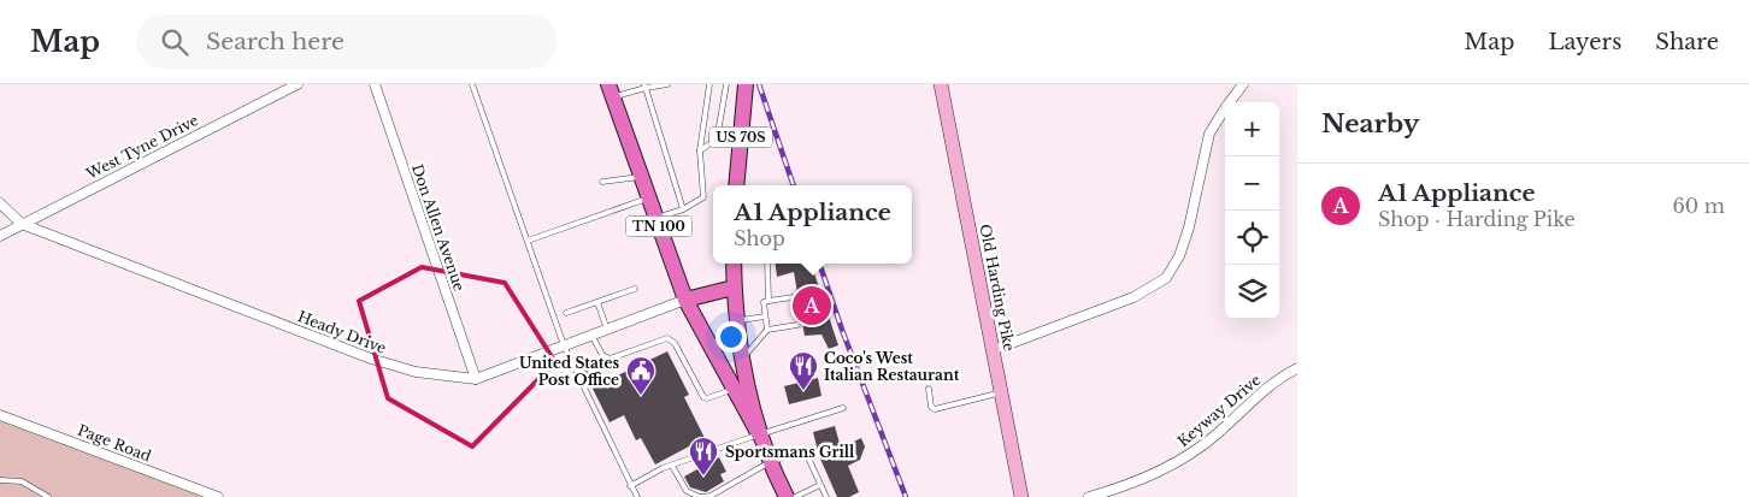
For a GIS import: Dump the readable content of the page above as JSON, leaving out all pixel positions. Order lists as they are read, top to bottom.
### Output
{
  "streets": {
    "main road": ["US 70S", "TN 100"],
    "street": [
      "West Tyne Drive",
      "Don Allen Avenue",
      "Old Harding Pike",
      "Heady Drive",
      "Keyway Drive",
      "Page Road"
    ]
  },
  "crossings": [
    ["West Tyne Drive", "Heady Drive"],
    ["TN 100", "Heady Drive"],
    ["Don Allen Avenue", "Heady Drive"]
  ],
  "places": {
    "restaurant": ["Coco's West Italian Restaurant", "Sportsmans Grill"],
    "public building": ["United States Post Office"]
  },
  "page": {
    "header": "Map",
    "search": "Search here",
    "nav": ["Map", "Layers", "Share"],
    "heading": "Nearby",
    "map_buttons": ["+", "−"],
    "list": [
      {
        "mark": "A",
        "name": "A1 Appliance",
        "note": "Shop · Harding Pike",
        "value": "60 m"
      }
    ],
    "popup": ["A1 Appliance", "Shop"],
    "pins": "A"
  }
}
